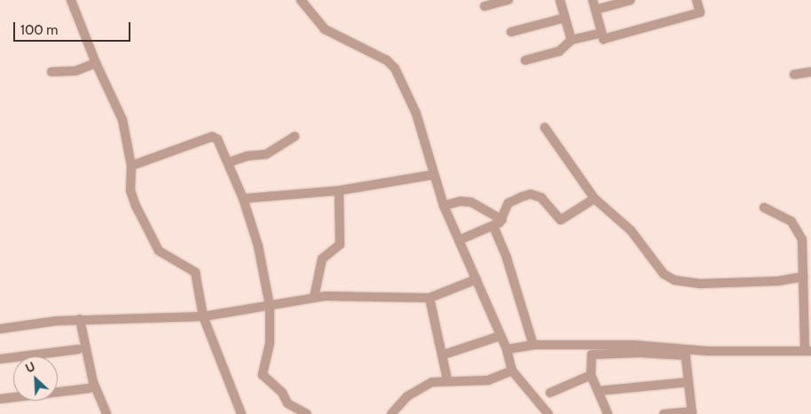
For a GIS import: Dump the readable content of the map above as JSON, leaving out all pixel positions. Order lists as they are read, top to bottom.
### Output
{
  "scale_bar": "100 m",
  "north": "top left"
}
